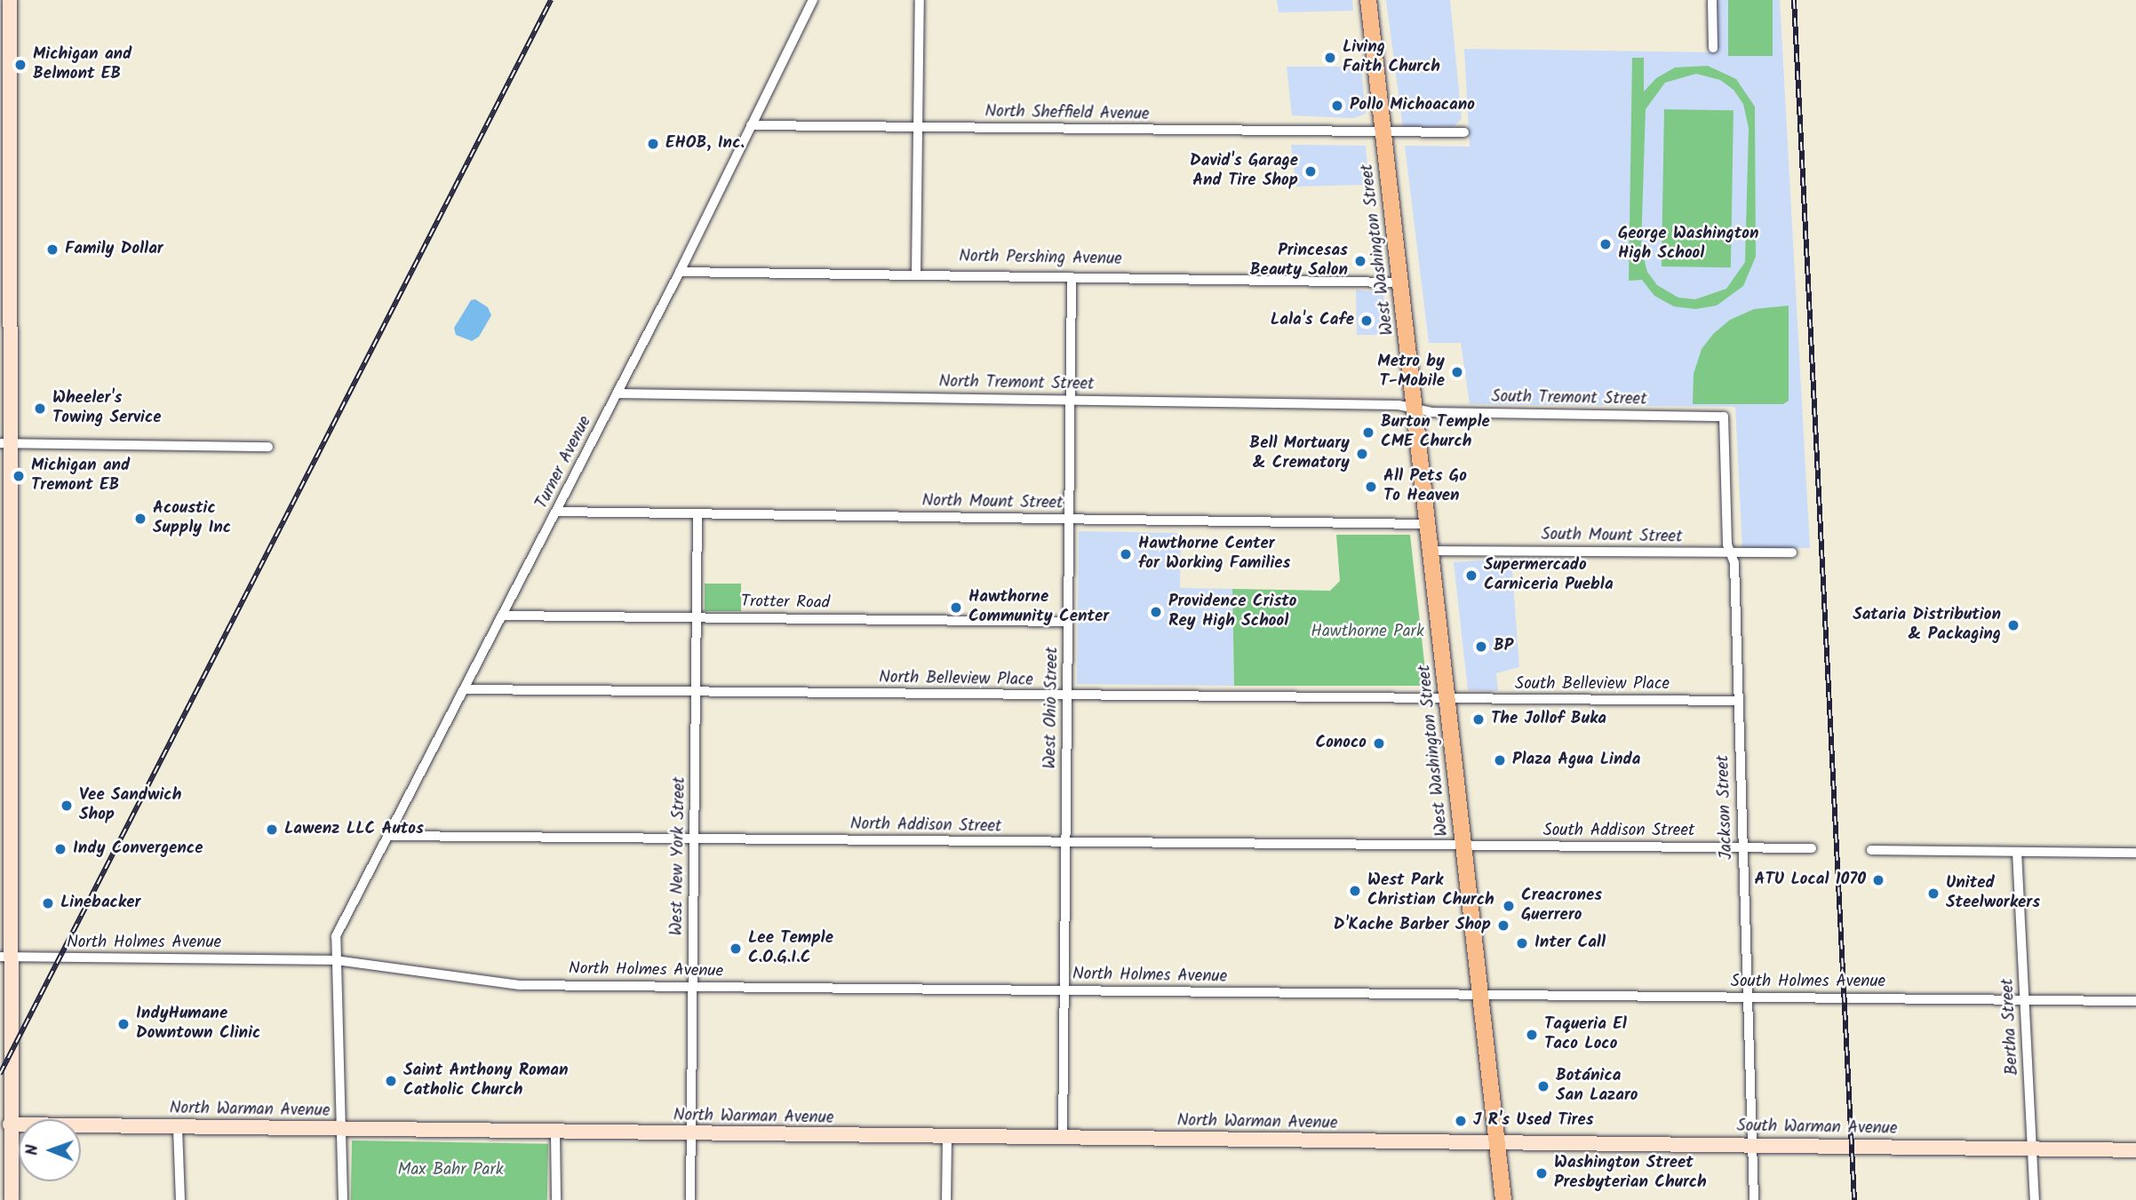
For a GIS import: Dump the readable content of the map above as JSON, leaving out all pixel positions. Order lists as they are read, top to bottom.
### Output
{
  "streets": {
    "main road": ["West Washington Street", "North Warman Avenue", "South Warman Avenue"],
    "street": [
      "North Sheffield Avenue",
      "North Pershing Avenue",
      "North Tremont Street",
      "South Tremont Street",
      "Turner Avenue",
      "North Mount Street",
      "South Mount Street",
      "Trotter Road",
      "North Belleview Place",
      "South Belleview Place",
      "West Ohio Street",
      "Jackson Street",
      "North Addison Street",
      "South Addison Street",
      "West New York Street",
      "North Holmes Avenue",
      "South Holmes Avenue",
      "Bertha Street"
    ]
  },
  "crossings": [
    ["North Sheffield Avenue", "West Washington Street"],
    ["North Sheffield Avenue", "Turner Avenue"],
    ["West Washington Street", "North Pershing Avenue"],
    ["West Washington Street", "North Tremont Street"],
    ["West Washington Street", "South Tremont Street"],
    ["West Washington Street", "North Mount Street"],
    ["West Washington Street", "South Mount Street"],
    ["West Washington Street", "North Belleview Place"],
    ["West Washington Street", "South Belleview Place"],
    ["West Washington Street", "North Addison Street"],
    ["West Washington Street", "South Addison Street"],
    ["West Washington Street", "North Holmes Avenue"],
    ["West Washington Street", "South Holmes Avenue"],
    ["West Washington Street", "North Warman Avenue"],
    ["West Washington Street", "South Warman Avenue"],
    ["North Pershing Avenue", "Turner Avenue"],
    ["North Pershing Avenue", "West Ohio Street"],
    ["North Tremont Street", "South Tremont Street"],
    ["North Tremont Street", "Turner Avenue"],
    ["North Tremont Street", "West Ohio Street"],
    ["South Tremont Street", "Jackson Street"],
    ["Turner Avenue", "North Mount Street"],
    ["Turner Avenue", "Trotter Road"],
    ["Turner Avenue", "North Belleview Place"],
    ["Turner Avenue", "North Addison Street"],
    ["Turner Avenue", "North Holmes Avenue"],
    ["North Mount Street", "West Ohio Street"],
    ["North Mount Street", "West New York Street"],
    ["South Mount Street", "Jackson Street"],
    ["Trotter Road", "West Ohio Street"],
    ["Trotter Road", "West New York Street"],
    ["North Belleview Place", "South Belleview Place"],
    ["North Belleview Place", "West Ohio Street"],
    ["North Belleview Place", "West New York Street"],
    ["South Belleview Place", "Jackson Street"],
    ["West Ohio Street", "North Addison Street"],
    ["West Ohio Street", "North Holmes Avenue"],
    ["West Ohio Street", "North Warman Avenue"],
    ["Jackson Street", "South Addison Street"],
    ["Jackson Street", "South Holmes Avenue"],
    ["Jackson Street", "South Warman Avenue"],
    ["North Addison Street", "South Addison Street"],
    ["North Addison Street", "West New York Street"],
    ["West New York Street", "North Holmes Avenue"],
    ["West New York Street", "North Warman Avenue"],
    ["North Holmes Avenue", "South Holmes Avenue"],
    ["South Holmes Avenue", "Bertha Street"],
    ["Bertha Street", "South Warman Avenue"],
    ["North Warman Avenue", "South Warman Avenue"]
  ],
  "parks": ["Hawthorne Park", "Max Bahr Park"],
  "places": [
    "Living Faith Church",
    "Michigan and Belmont EB",
    "Pollo Michoacano",
    "EHOB, Inc.",
    "David's Garage And Tire Shop",
    "George Washington High School",
    "Family Dollar",
    "Princesas Beauty Salon",
    "Lala's Cafe",
    "Metro by T-Mobile",
    "Wheeler's Towing Service",
    "Burton Temple CME Church",
    "Bell Mortuary & Crematory",
    "Michigan and Tremont EB",
    "All Pets Go To Heaven",
    "Acoustic Supply Inc",
    "Hawthorne Center for Working Families",
    "Supermercado Carniceria Puebla",
    "Hawthorne Community Center",
    "Providence Cristo Rey High School",
    "Sataria Distribution & Packaging",
    "BP",
    "The Jollof Buka",
    "Conoco",
    "Plaza Agua Linda",
    "Vee Sandwich Shop",
    "Lawenz LLC Autos",
    "Indy Convergence",
    "ATU Local 1070",
    "West Park Christian Church",
    "United Steelworkers",
    "Linebacker",
    "Creacrones Guerrero",
    "D'Kache Barber Shop",
    "Inter Call",
    "Lee Temple C.O.G.I.C",
    "IndyHumane Downtown Clinic",
    "Taqueria El Taco Loco",
    "Saint Anthony Roman Catholic Church",
    "Botánica San Lazaro",
    "J R's Used Tires",
    "Washington Street Presbyterian Church"
  ],
  "north": "left"
}
